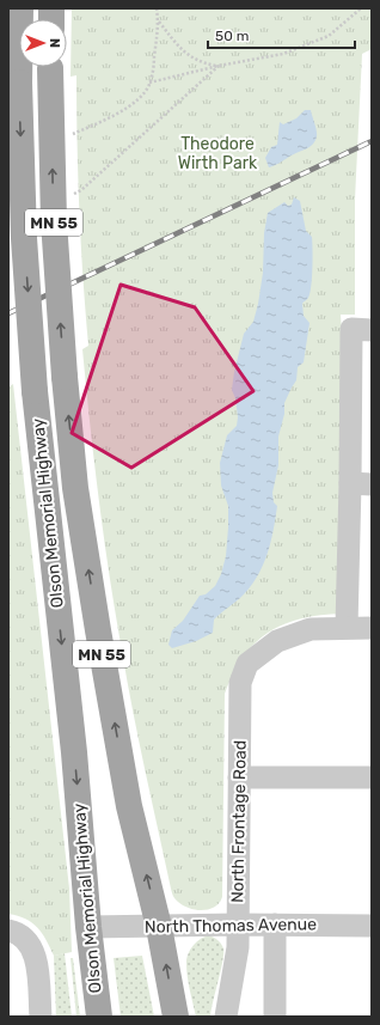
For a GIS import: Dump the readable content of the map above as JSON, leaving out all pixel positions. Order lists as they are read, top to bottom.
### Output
{
  "streets": {
    "main road": ["MN 55", "Olson Memorial Highway"],
    "street": ["North Frontage Road", "North Thomas Avenue"]
  },
  "crossings": [
    ["Olson Memorial Highway", "North Thomas Avenue"],
    ["North Frontage Road", "North Thomas Avenue"]
  ],
  "parks": ["Theodore Wirth Park"],
  "scale_bar": "50 m",
  "north": "right"
}
